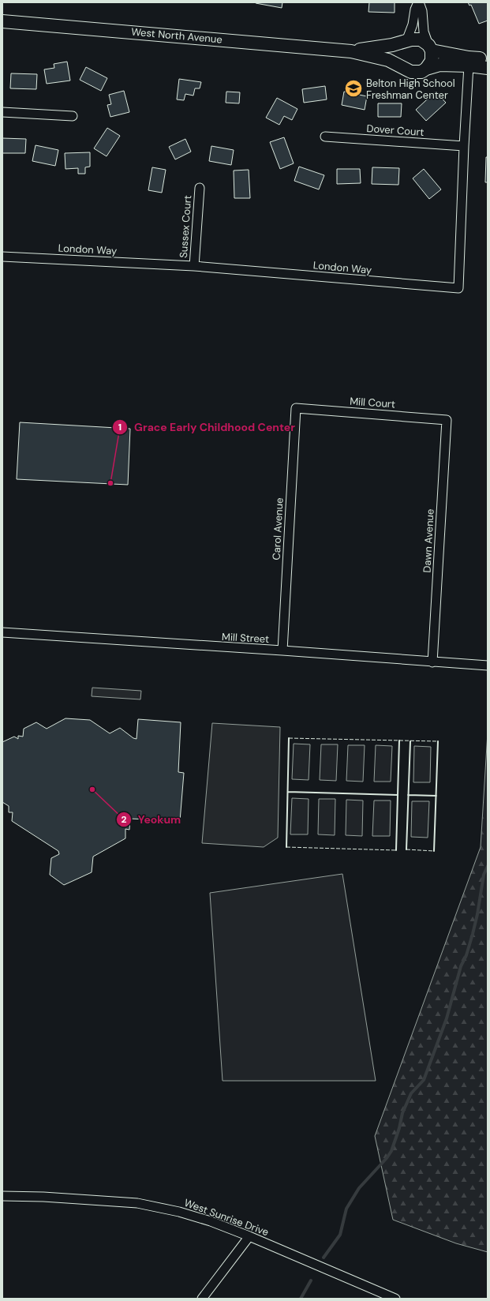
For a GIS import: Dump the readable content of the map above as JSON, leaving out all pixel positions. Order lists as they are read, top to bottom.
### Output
{
  "streets": {
    "main road": ["West North Avenue"],
    "street": [
      "Dover Court",
      "Sussex Court",
      "London Way",
      "Mill Court",
      "Carol Avenue",
      "Dawn Avenue",
      "Mill Street",
      "West Sunrise Drive"
    ]
  },
  "crossings": [
    ["West North Avenue", "London Way"],
    ["Dover Court", "London Way"],
    ["Sussex Court", "London Way"],
    ["Mill Court", "Carol Avenue"],
    ["Mill Court", "Dawn Avenue"],
    ["Carol Avenue", "Mill Street"],
    ["Dawn Avenue", "Mill Street"]
  ],
  "places": {
    "school or university": ["Belton High School Freshman Center"],
    "other": ["Grace Early Childhood Center", "Yeokum"]
  }
}
